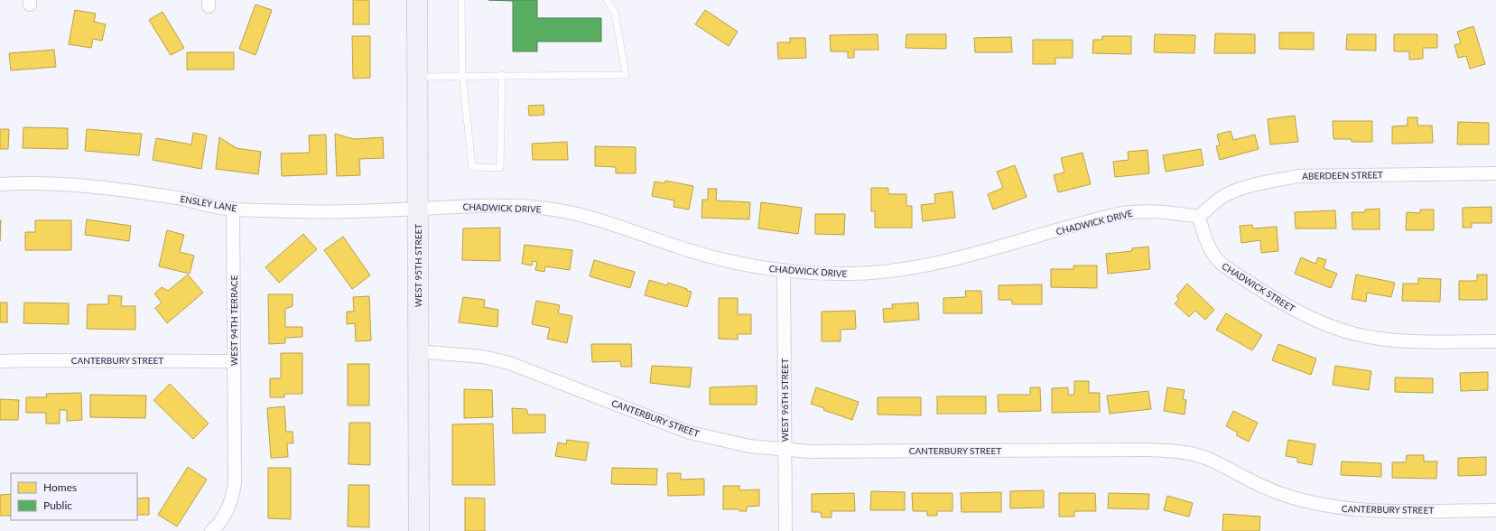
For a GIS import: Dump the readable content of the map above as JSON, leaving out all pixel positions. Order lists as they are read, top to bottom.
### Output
{
  "streets": {
    "main road": ["WEST 95TH STREET"],
    "street": [
      "ABERDEEN STREET",
      "ENSLEY LANE",
      "CHADWICK DRIVE",
      "CHADWICK STREET",
      "WEST 94TH TERRACE",
      "CANTERBURY STREET",
      "WEST 96TH STREET"
    ]
  },
  "crossings": [
    ["ABERDEEN STREET", "CHADWICK DRIVE"],
    ["ABERDEEN STREET", "CHADWICK STREET"],
    ["ENSLEY LANE", "CHADWICK DRIVE"],
    ["ENSLEY LANE", "WEST 95TH STREET"],
    ["ENSLEY LANE", "WEST 94TH TERRACE"],
    ["CHADWICK DRIVE", "WEST 95TH STREET"],
    ["CHADWICK DRIVE", "CHADWICK STREET"],
    ["CHADWICK DRIVE", "WEST 96TH STREET"],
    ["WEST 95TH STREET", "CANTERBURY STREET"],
    ["WEST 94TH TERRACE", "CANTERBURY STREET"],
    ["CANTERBURY STREET", "WEST 96TH STREET"]
  ],
  "legend": ["Homes", "Public"]
}
